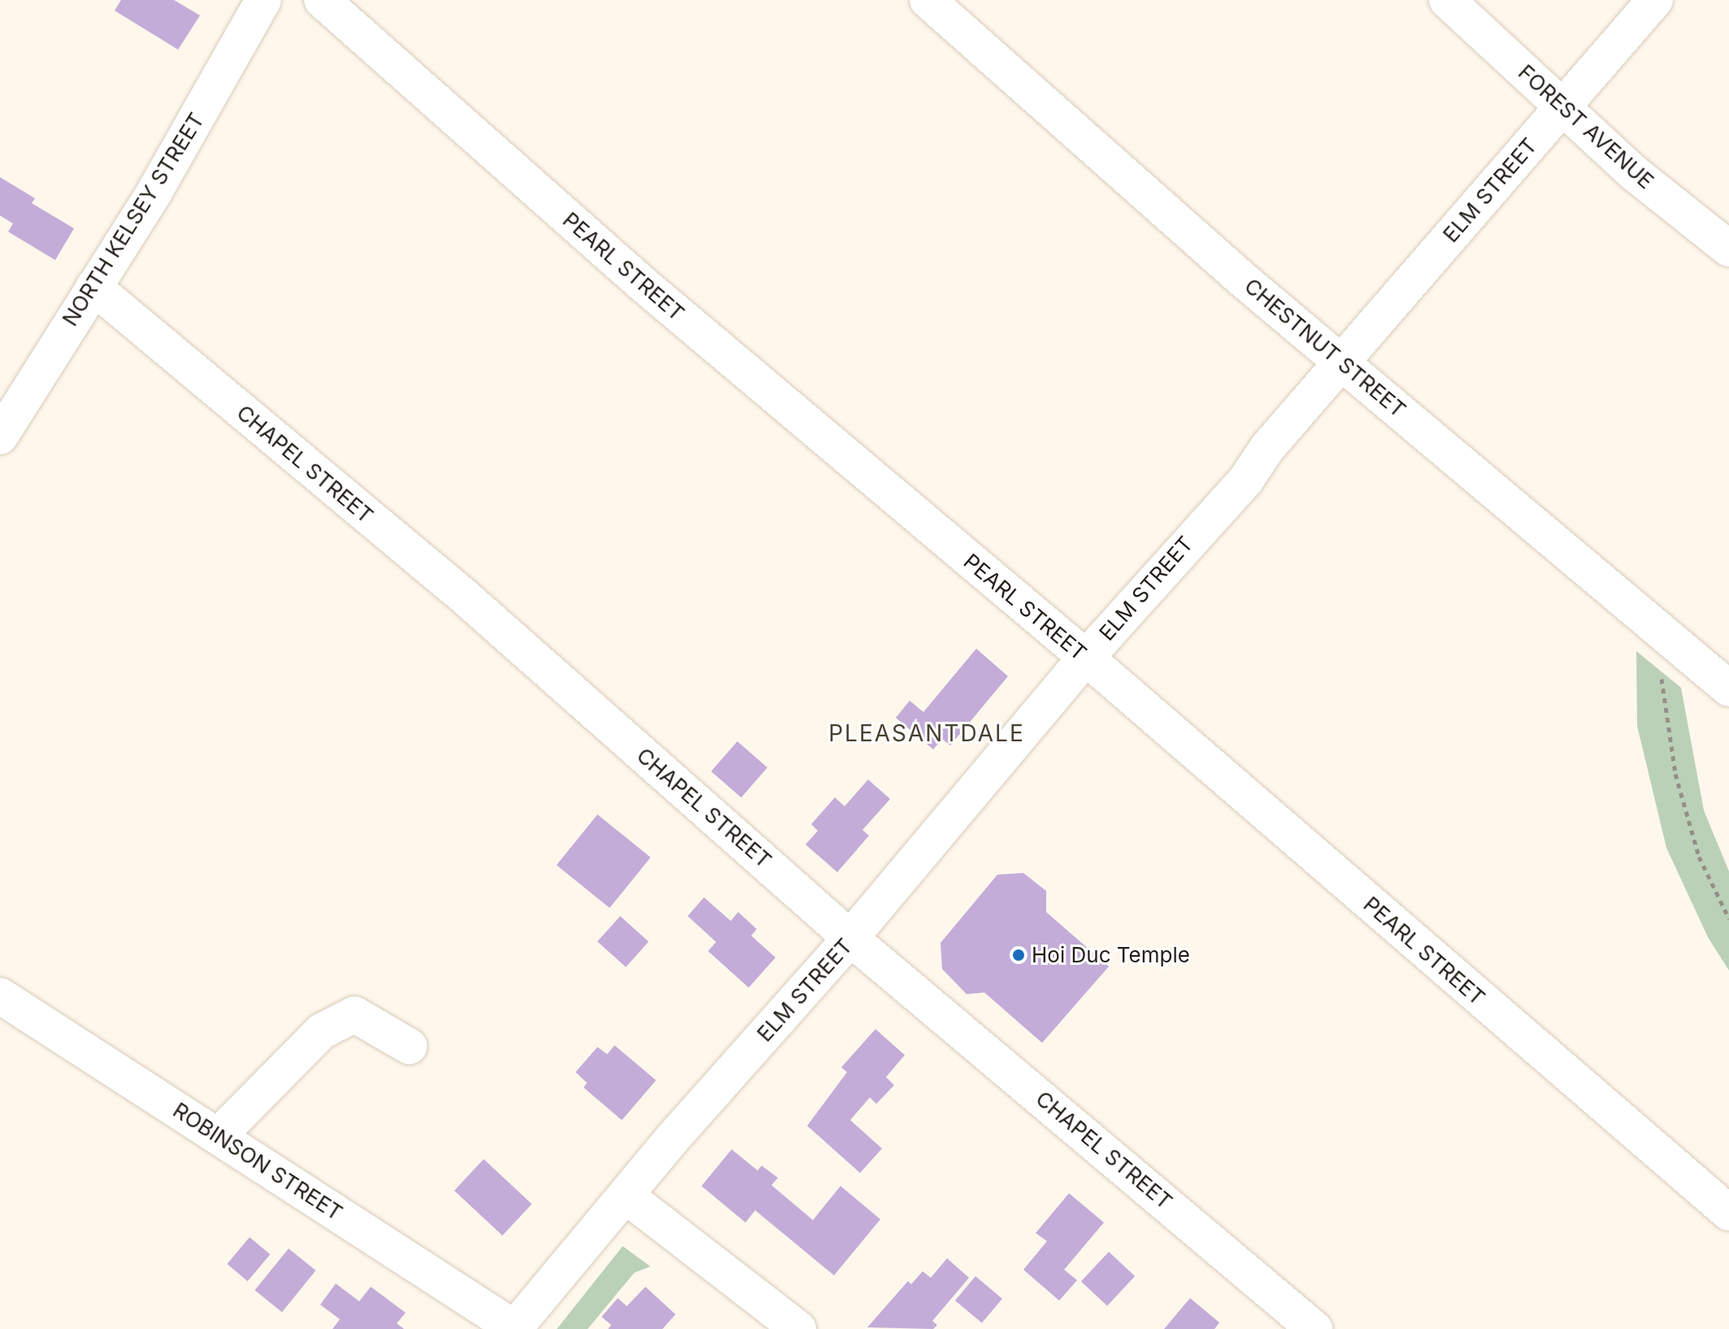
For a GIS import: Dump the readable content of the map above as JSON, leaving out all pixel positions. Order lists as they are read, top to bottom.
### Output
{
  "streets": {
    "street": [
      "FOREST AVENUE",
      "ELM STREET",
      "NORTH KELSEY STREET",
      "PEARL STREET",
      "CHESTNUT STREET",
      "CHAPEL STREET",
      "ROBINSON STREET"
    ]
  },
  "crossings": [
    ["FOREST AVENUE", "ELM STREET"],
    ["ELM STREET", "PEARL STREET"],
    ["ELM STREET", "CHESTNUT STREET"],
    ["ELM STREET", "CHAPEL STREET"],
    ["ELM STREET", "ROBINSON STREET"],
    ["NORTH KELSEY STREET", "CHAPEL STREET"]
  ],
  "districts": ["PLEASANTDALE"],
  "places": ["Hoi Duc Temple"]
}
